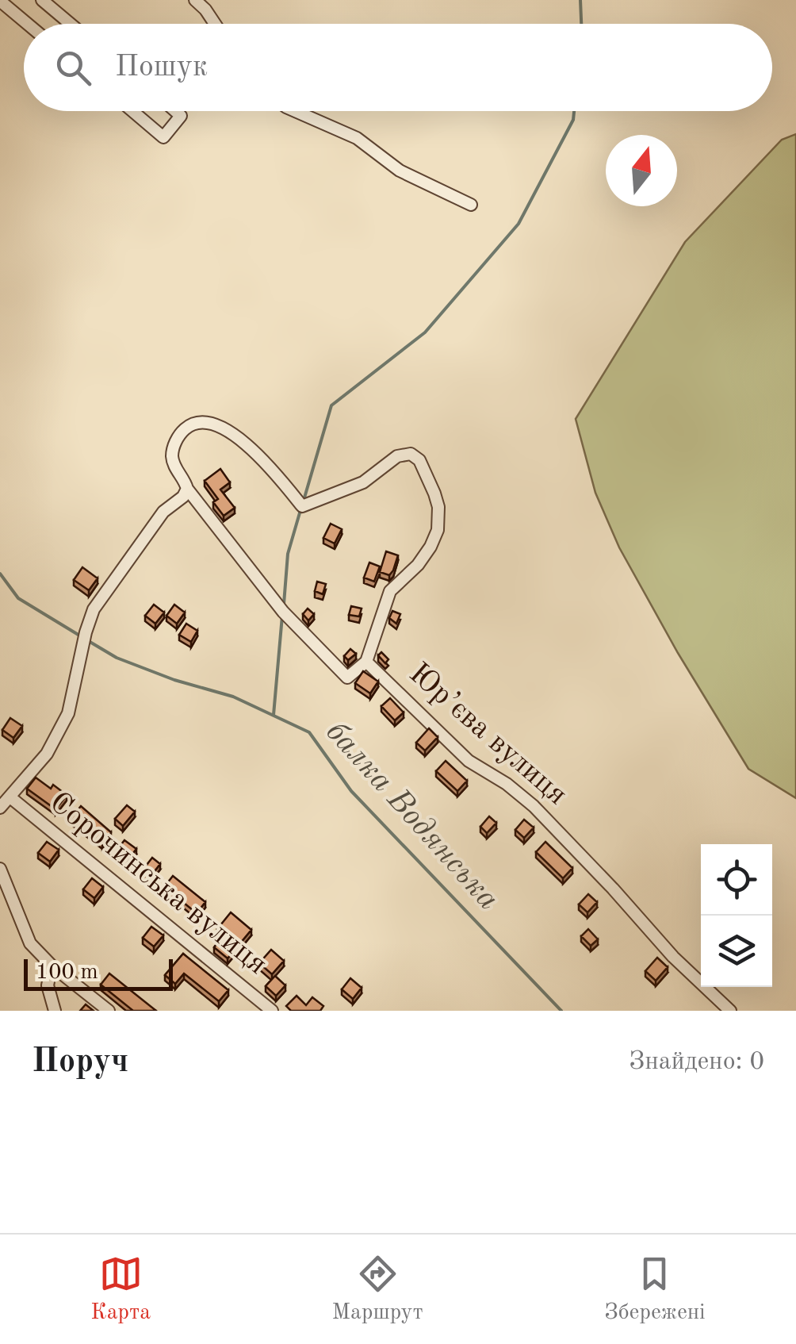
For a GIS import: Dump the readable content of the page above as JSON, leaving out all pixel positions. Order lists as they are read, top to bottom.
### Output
{
  "streets": {
    "street": ["Юр’єва вулиця", "Сорочинська вулиця"]
  },
  "water": ["балка Водянська"],
  "scale_bar": "100 m",
  "north": "top",
  "page": {
    "search": "Пошук",
    "scale": "100 m",
    "heading": ["Поруч", "Знайдено: 0"],
    "nav": ["Карта", "Маршрут", "Збережені"]
  }
}
